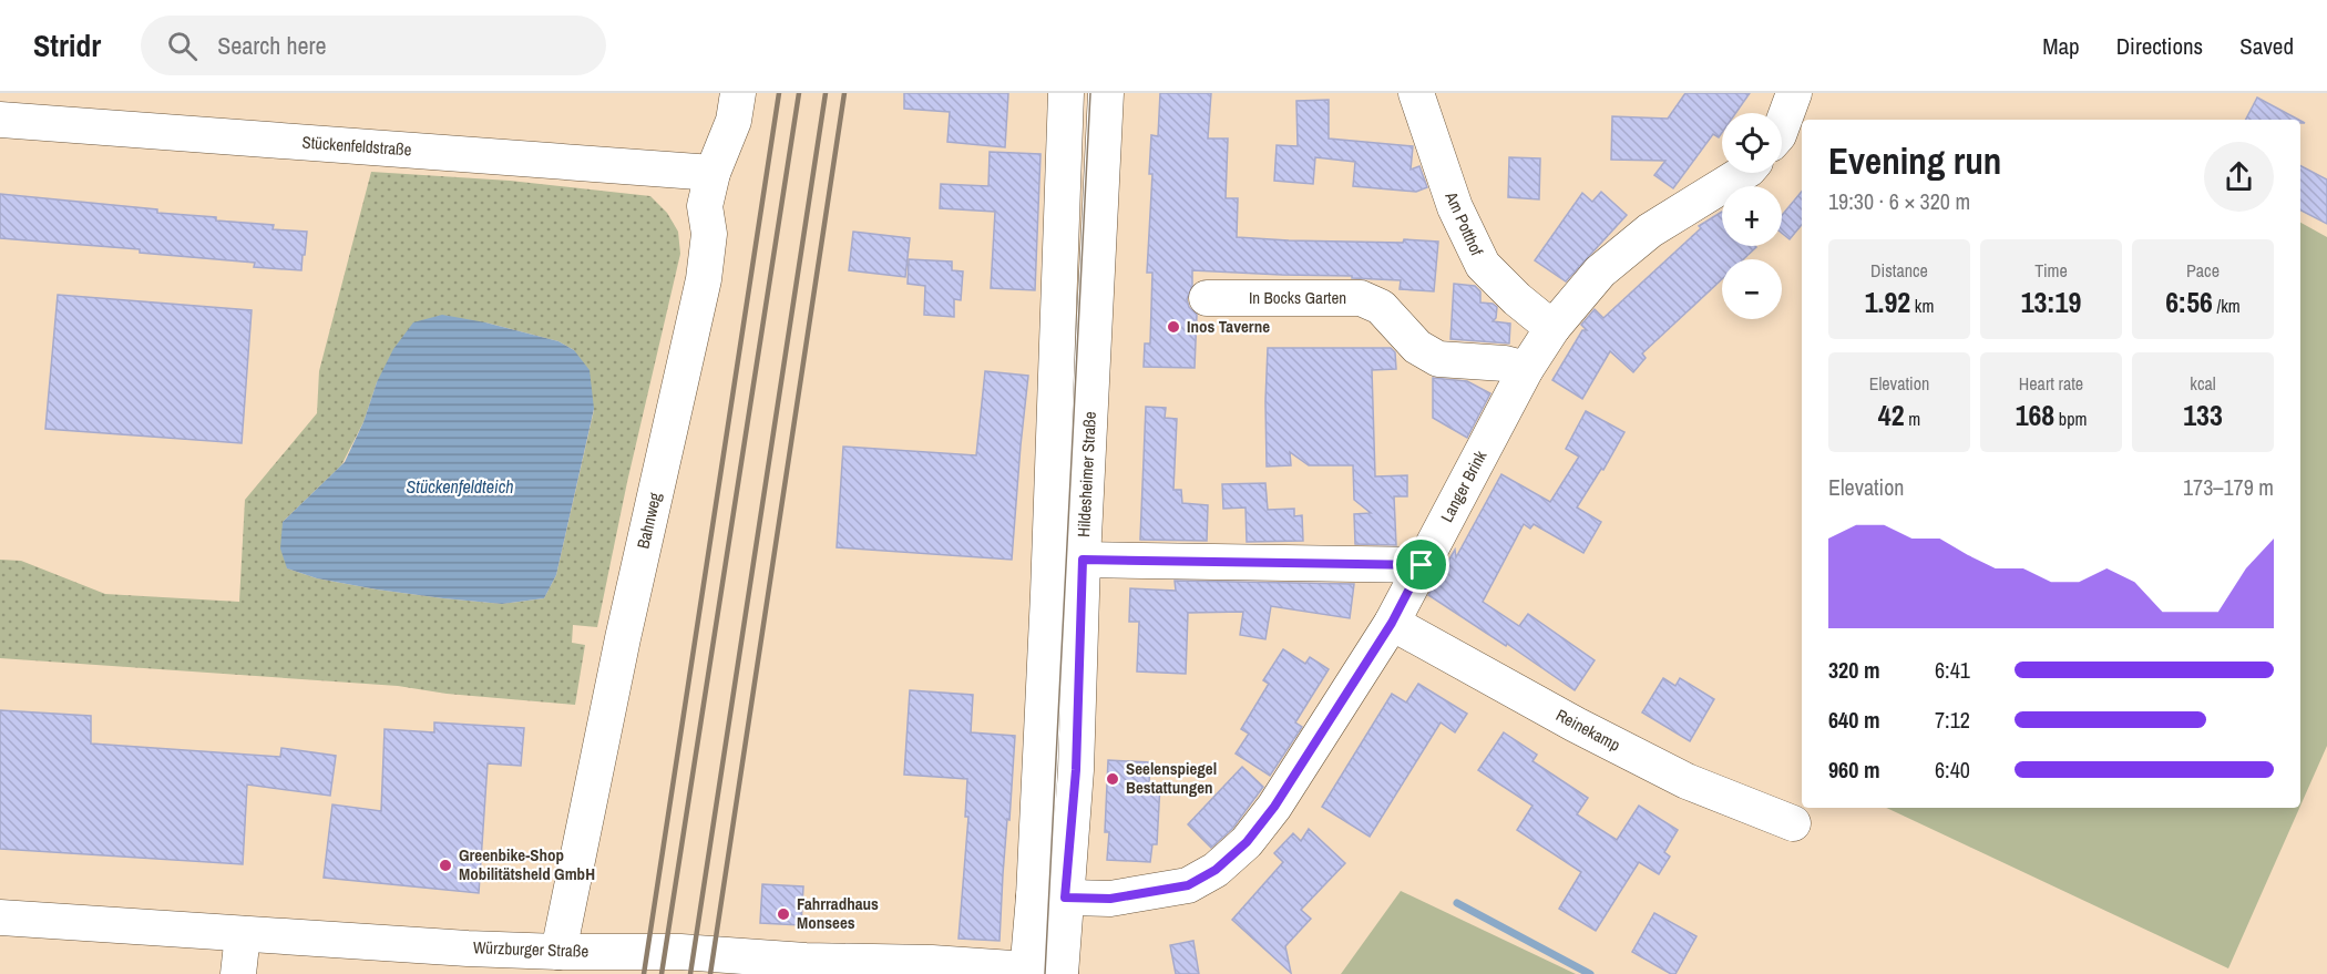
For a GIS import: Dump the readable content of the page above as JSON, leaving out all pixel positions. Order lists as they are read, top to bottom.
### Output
{
  "streets": {
    "street": [
      "Stückenfeldstraße",
      "Am Potthof",
      "In Bocks Garten",
      "Hildesheimer Straße",
      "Langer Brink",
      "Bahnweg",
      "Reinekamp",
      "Würzburger Straße"
    ]
  },
  "crossings": [
    ["Stückenfeldstraße", "Bahnweg"],
    ["Am Potthof", "Langer Brink"],
    ["In Bocks Garten", "Langer Brink"],
    ["Hildesheimer Straße", "Langer Brink"],
    ["Hildesheimer Straße", "Würzburger Straße"],
    ["Langer Brink", "Reinekamp"],
    ["Bahnweg", "Würzburger Straße"]
  ],
  "water": ["Stückenfeldteich"],
  "places": [
    "Inos Taverne",
    "Seelenspiegel Bestattungen",
    "Greenbike-Shop Mobilitätsheld GmbH",
    "Fahrradhaus Monsees"
  ],
  "page": {
    "header": "Stridr",
    "search": "Search here",
    "nav": ["Map", "Directions", "Saved"],
    "map_buttons": ["+", "−"],
    "heading": ["Evening run", "19:30 · 6 × 320 m"],
    "stats": [
      ["Distance", "1.92 km"],
      ["Time", "13:19"],
      ["Pace", "6:56 /km"],
      ["Elevation", "42 m"],
      ["Heart rate", "168 bpm"],
      ["kcal", "133"]
    ],
    "chart": ["Elevation", "173–179 m"],
    "list": [
      {
        "name": "320 m",
        "note": "6:41"
      },
      {
        "name": "640 m",
        "note": "7:12"
      },
      {
        "name": "960 m",
        "note": "6:40"
      }
    ]
  }
}
